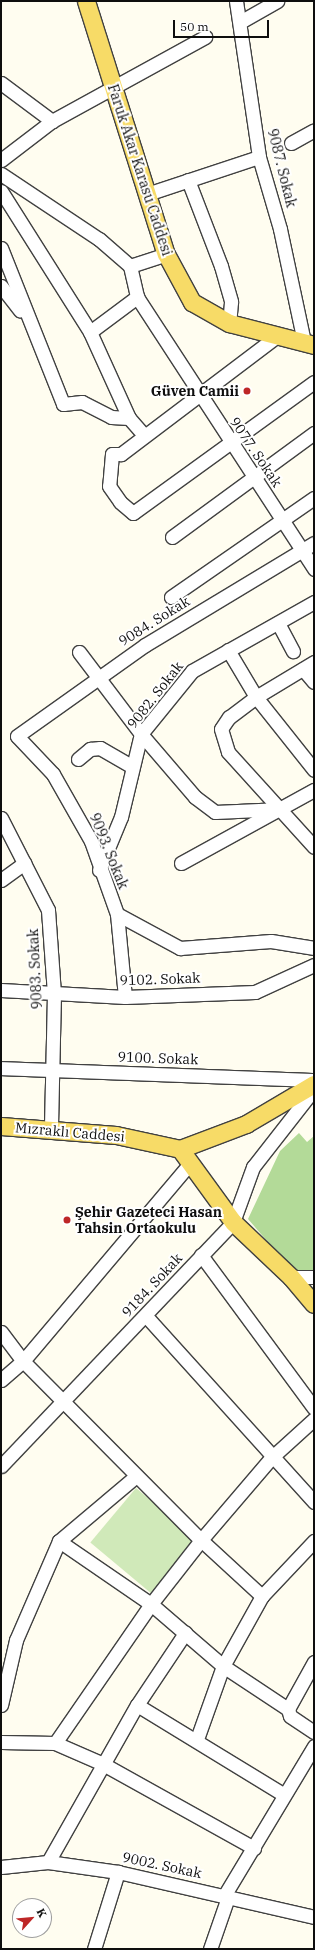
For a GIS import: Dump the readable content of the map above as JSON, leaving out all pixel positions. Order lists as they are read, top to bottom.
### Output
{
  "streets": {
    "main road": ["Faruk Akar Karasu Caddesi", "Mızraklı Caddesi"],
    "street": [
      "9087. Sokak",
      "9077. Sokak",
      "9084. Sokak",
      "9082. Sokak",
      "9093. Sokak",
      "9083. Sokak",
      "9102. Sokak",
      "9100. Sokak",
      "9184. Sokak",
      "9002. Sokak"
    ]
  },
  "crossings": [
    ["9087. Sokak", "Faruk Akar Karasu Caddesi"],
    ["9077. Sokak", "9084. Sokak"],
    ["9084. Sokak", "9093. Sokak"],
    ["9082. Sokak", "9093. Sokak"],
    ["9093. Sokak", "9102. Sokak"],
    ["9083. Sokak", "9102. Sokak"],
    ["9083. Sokak", "9100. Sokak"],
    ["9083. Sokak", "Mızraklı Caddesi"]
  ],
  "places": ["Güven Camii", "Şehir Gazeteci Hasan Tahsin Ortaokulu"],
  "scale_bar": "50 m",
  "north": "top right"
}
